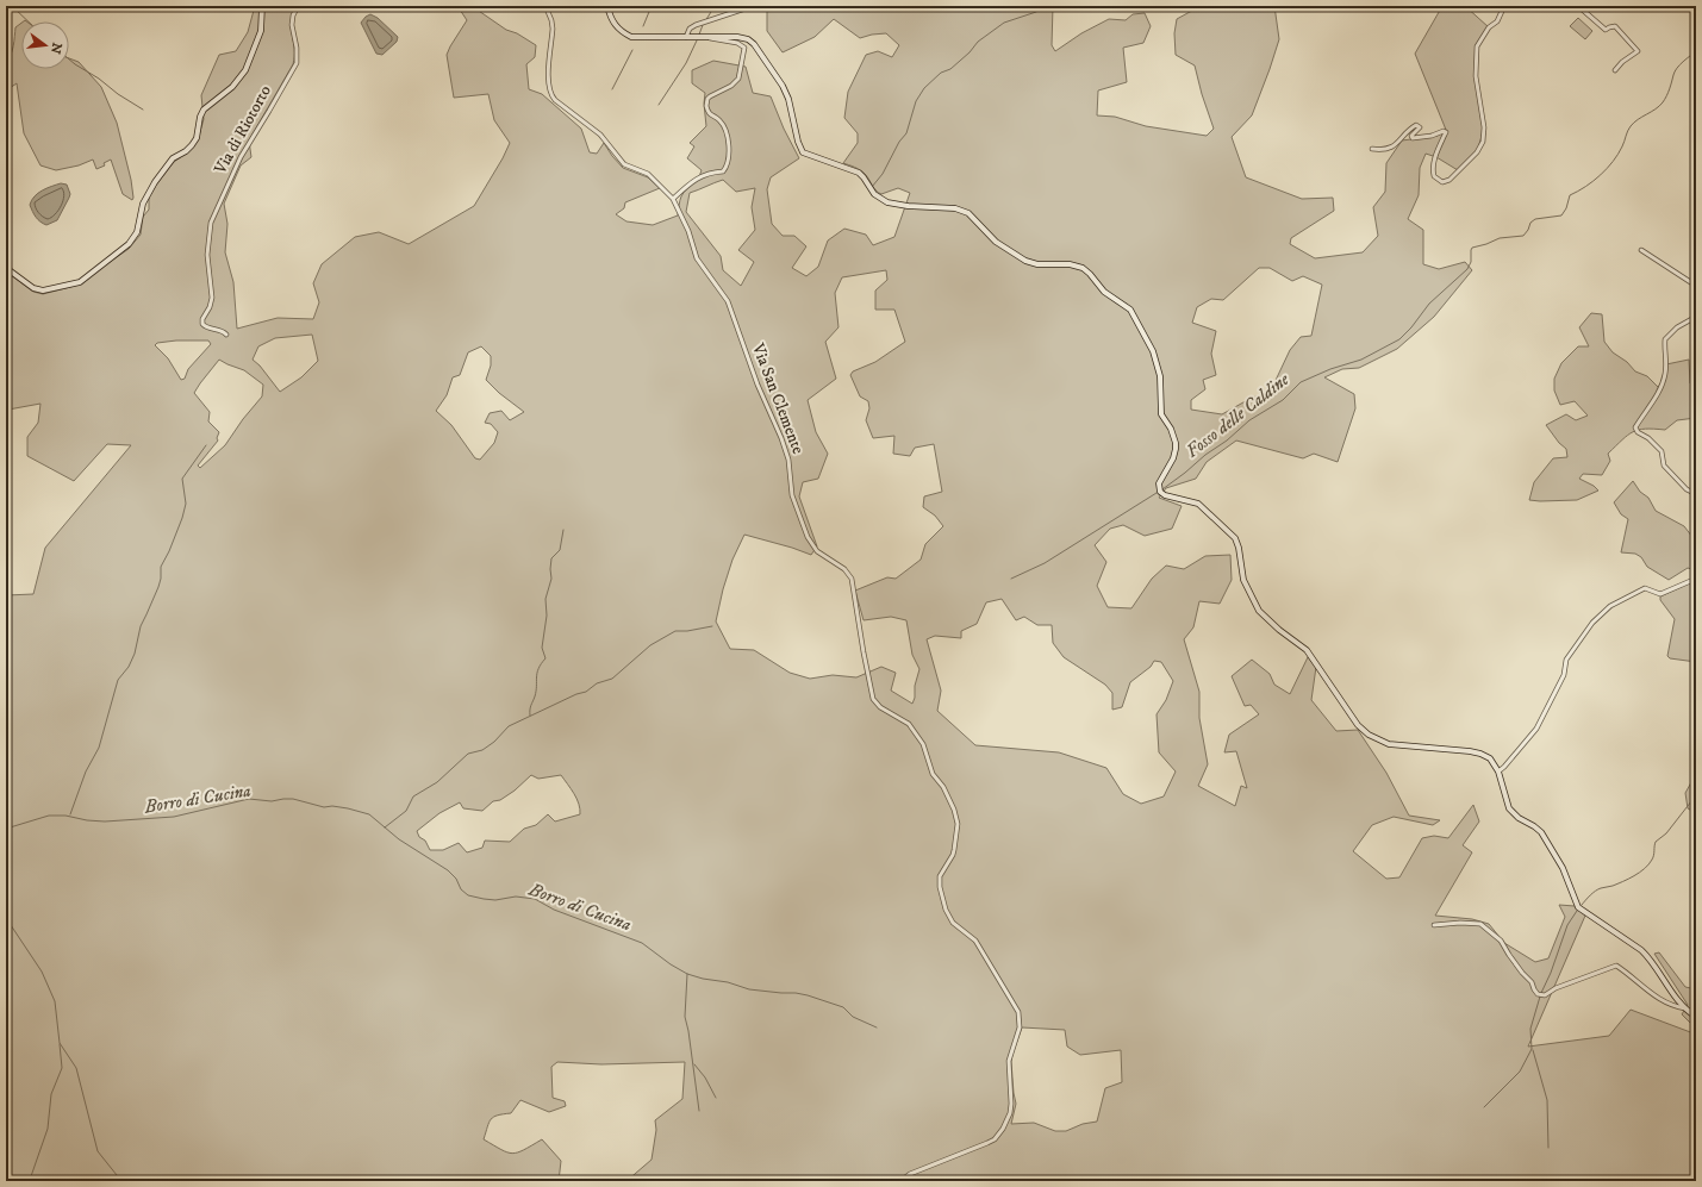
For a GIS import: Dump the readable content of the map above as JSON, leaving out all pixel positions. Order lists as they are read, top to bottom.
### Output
{
  "streets": {
    "street": ["Via di Riotorto", "Via San Clemente"]
  },
  "water": ["Fosso delle Caldine", "Borro di Cucina"],
  "north": "right"
}
